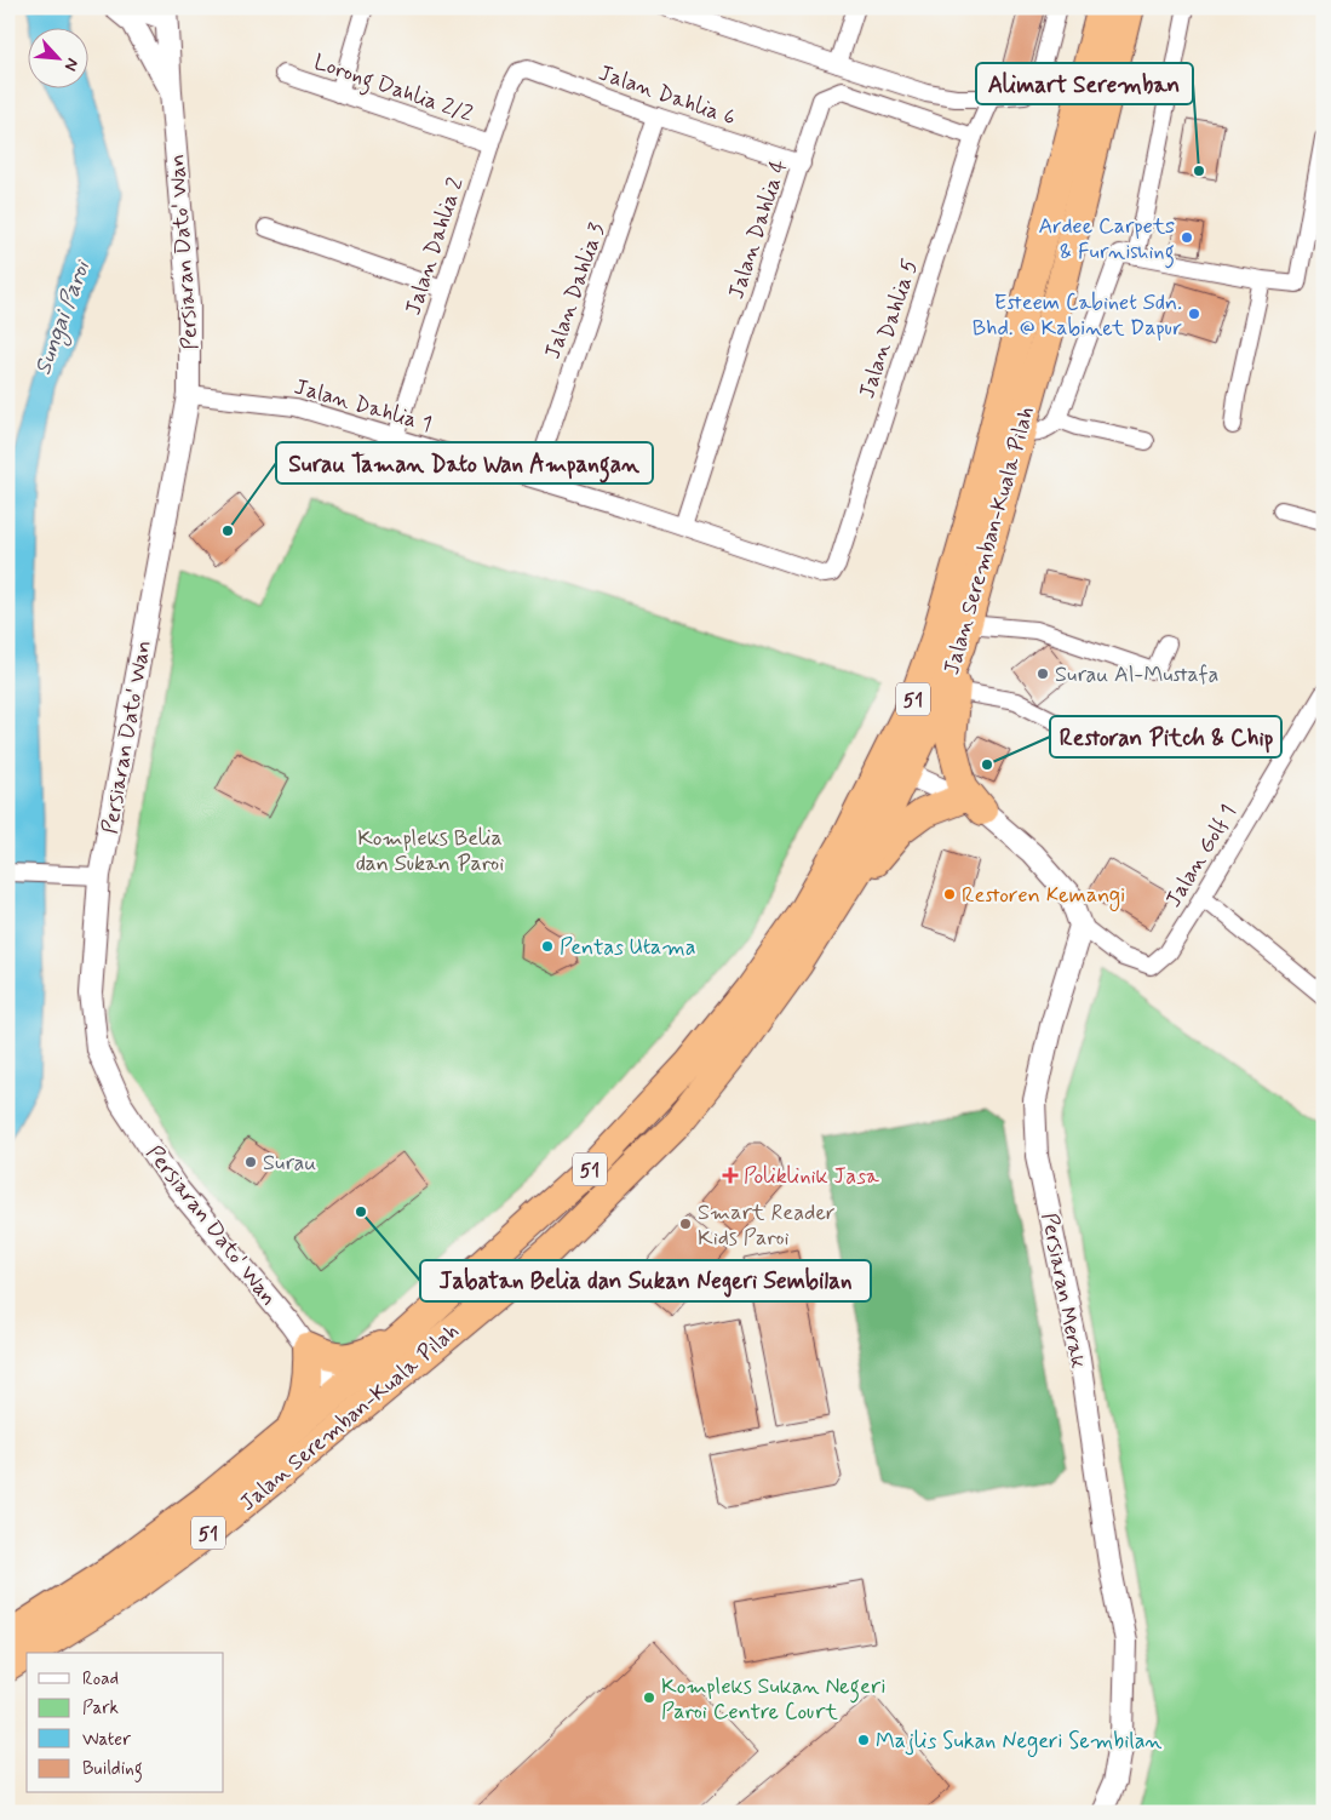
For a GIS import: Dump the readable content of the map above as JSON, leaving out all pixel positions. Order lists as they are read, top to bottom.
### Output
{
  "streets": {
    "highway": ["Jalan Seremban-Kuala Pilah", "51"],
    "street": [
      "Lorong Dahlia 2/2",
      "Jalan Dahlia 6",
      "Jalan Dahlia 4",
      "Jalan Dahlia 2",
      "Persiaran Dato' Wan",
      "Jalan Dahlia 3",
      "Jalan Dahlia 5",
      "Jalan Dahlia 1",
      "Jalan Golf 1",
      "Persiaran Merak"
    ]
  },
  "crossings": [
    ["Lorong Dahlia 2/2", "Jalan Dahlia 2"],
    ["Jalan Dahlia 6", "Jalan Dahlia 4"],
    ["Jalan Dahlia 6", "Jalan Dahlia 2"],
    ["Jalan Dahlia 6", "Jalan Dahlia 3"],
    ["Jalan Dahlia 4", "Jalan Dahlia 5"],
    ["Jalan Dahlia 4", "Jalan Dahlia 1"],
    ["Jalan Dahlia 2", "Jalan Dahlia 1"],
    ["Persiaran Dato' Wan", "Jalan Dahlia 1"],
    ["Persiaran Dato' Wan", "Jalan Seremban-Kuala Pilah"],
    ["Jalan Dahlia 3", "Jalan Dahlia 1"],
    ["Jalan Dahlia 5", "Jalan Dahlia 1"],
    ["Jalan Golf 1", "Persiaran Merak"]
  ],
  "water": ["Sungai Paroi"],
  "parks": ["Kompleks Belia dan Sukan Paroi"],
  "places": {
    "other": [
      "Alimart Seremban",
      "Ardee Carpets & Furnishing",
      "Esteem Cabinet Sdn. Bhd. @ Kabinet Dapur",
      "Surau Taman Dato Wan Ampangan",
      "Surau Al-Mustafa",
      "Restoran Pitch & Chip",
      "Restoren Kemangi",
      "Pentas Utama",
      "Surau",
      "Jabatan Belia dan Sukan Negeri Sembilan",
      "Smart Reader Kids Paroi",
      "Kompleks Sukan Negeri Paroi Centre Court",
      "Majlis Sukan Negeri Sembilan"
    ],
    "health": ["Poliklinik Jasa"]
  },
  "legend": [
    "Road",
    "Park",
    "Water",
    "Building"
  ],
  "north": "bottom right"
}
